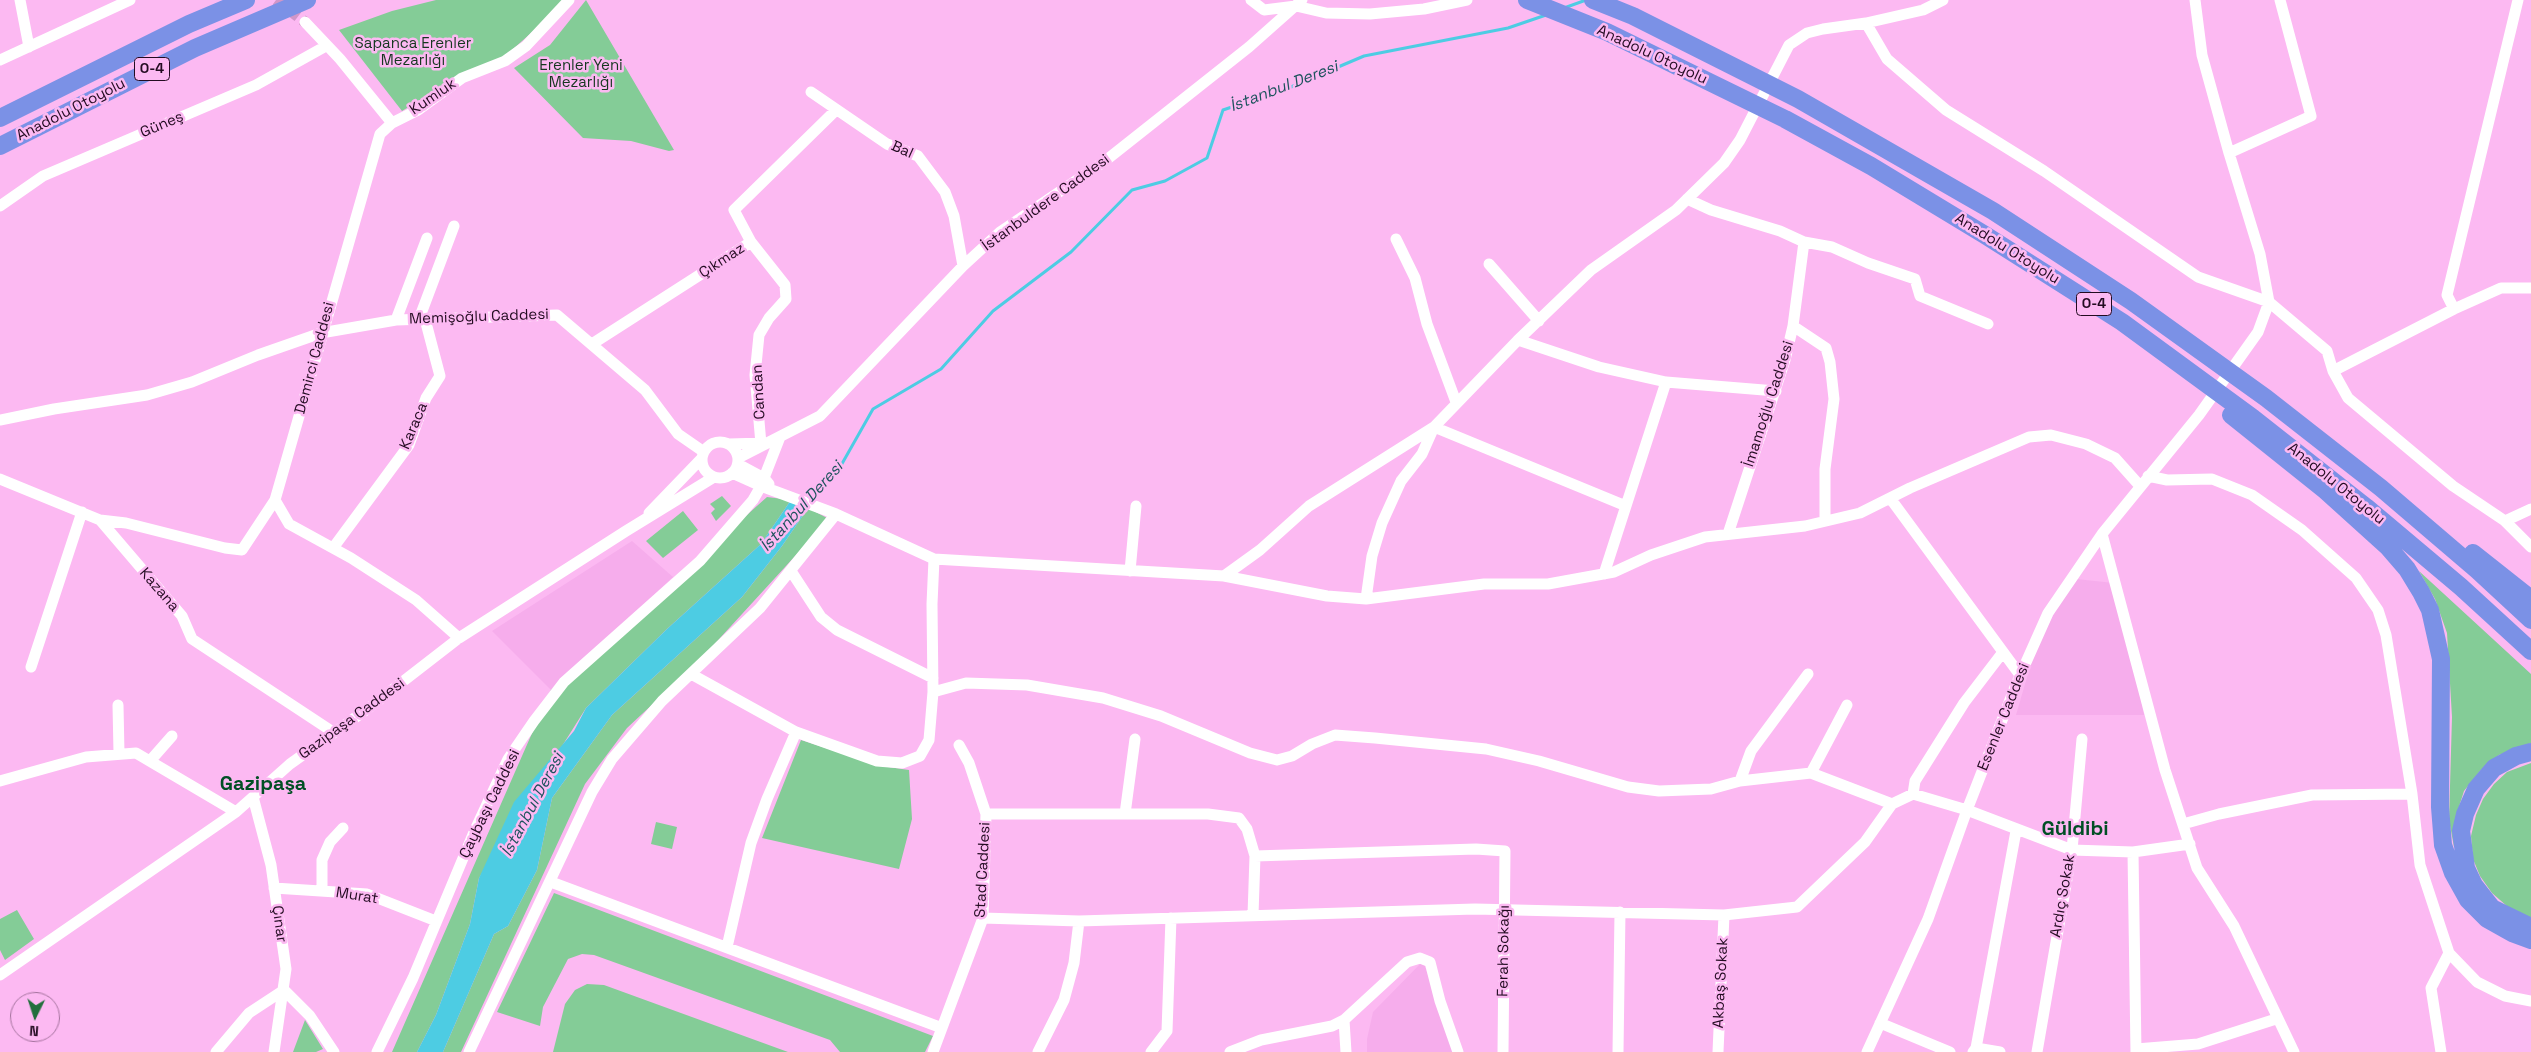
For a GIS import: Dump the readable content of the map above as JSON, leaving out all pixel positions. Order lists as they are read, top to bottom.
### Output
{
  "streets": {
    "highway": ["Anadolu Otoyolu", "O-4"],
    "street": [
      "Kumluk",
      "Güneş",
      "Bal",
      "İstanbuldere Caddesi",
      "Çıkmaz",
      "Memişoğlu Caddesi",
      "Demirci Caddesi",
      "Candan",
      "İmamoğlu Caddesi",
      "Karaca",
      "Kazana",
      "Esenler Caddesi",
      "Gazipaşa Caddesi",
      "Çaybaşı Caddesi",
      "Stad Caddesi",
      "Murat",
      "Ardıç Sokak",
      "Çınar",
      "Ferah Sokağı",
      "Akbaş Sokak"
    ]
  },
  "crossings": [
    ["Kumluk", "Demirci Caddesi"],
    ["Bal", "İstanbuldere Caddesi"],
    ["Bal", "Çıkmaz"],
    ["İstanbuldere Caddesi", "Memişoğlu Caddesi"],
    ["İstanbuldere Caddesi", "Candan"],
    ["İstanbuldere Caddesi", "Gazipaşa Caddesi"],
    ["Çıkmaz", "Memişoğlu Caddesi"],
    ["Çıkmaz", "Candan"],
    ["Memişoğlu Caddesi", "Demirci Caddesi"],
    ["Memişoğlu Caddesi", "Karaca"],
    ["Memişoğlu Caddesi", "Gazipaşa Caddesi"],
    ["Demirci Caddesi", "Kazana"],
    ["Kazana", "Gazipaşa Caddesi"],
    ["Gazipaşa Caddesi", "Çınar"],
    ["Çaybaşı Caddesi", "Murat"],
    ["Murat", "Çınar"]
  ],
  "districts": ["Gazipaşa", "Güldibi"],
  "water": ["İstanbul Deresi"],
  "parks": ["Sapanca Erenler Mezarlığı", "Erenler Yeni Mezarlığı"],
  "north": "bottom"
}
